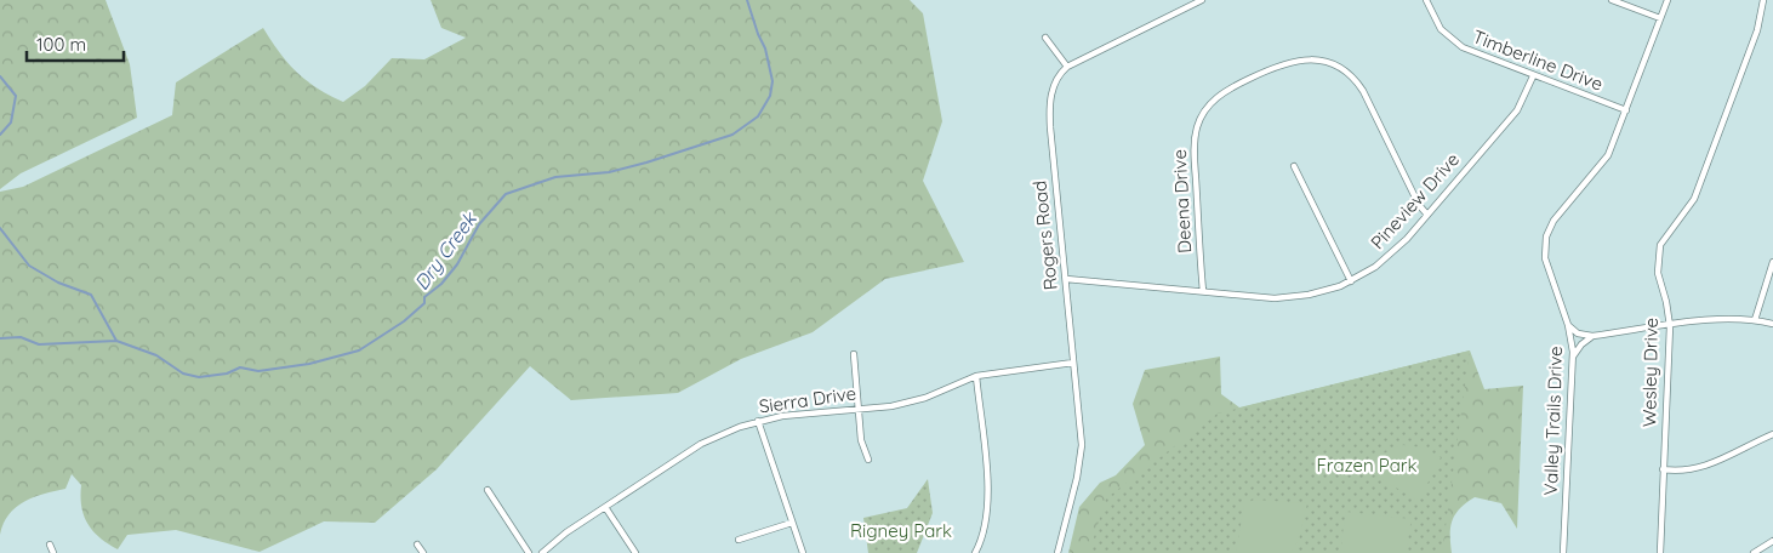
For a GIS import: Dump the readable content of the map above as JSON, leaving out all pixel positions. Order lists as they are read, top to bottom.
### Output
{
  "streets": {
    "street": [
      "Timberline Drive",
      "Deena Drive",
      "Pineview Drive",
      "Rogers Road",
      "Wesley Drive",
      "Sierra Drive",
      "Valley Trails Drive"
    ]
  },
  "crossings": [
    ["Timberline Drive", "Pineview Drive"],
    ["Timberline Drive", "Valley Trails Drive"],
    ["Deena Drive", "Pineview Drive"],
    ["Pineview Drive", "Rogers Road"],
    ["Rogers Road", "Sierra Drive"]
  ],
  "water": ["Dry Creek"],
  "parks": ["Frazen Park", "Rigney Park"],
  "scale_bar": "100 m"
}
